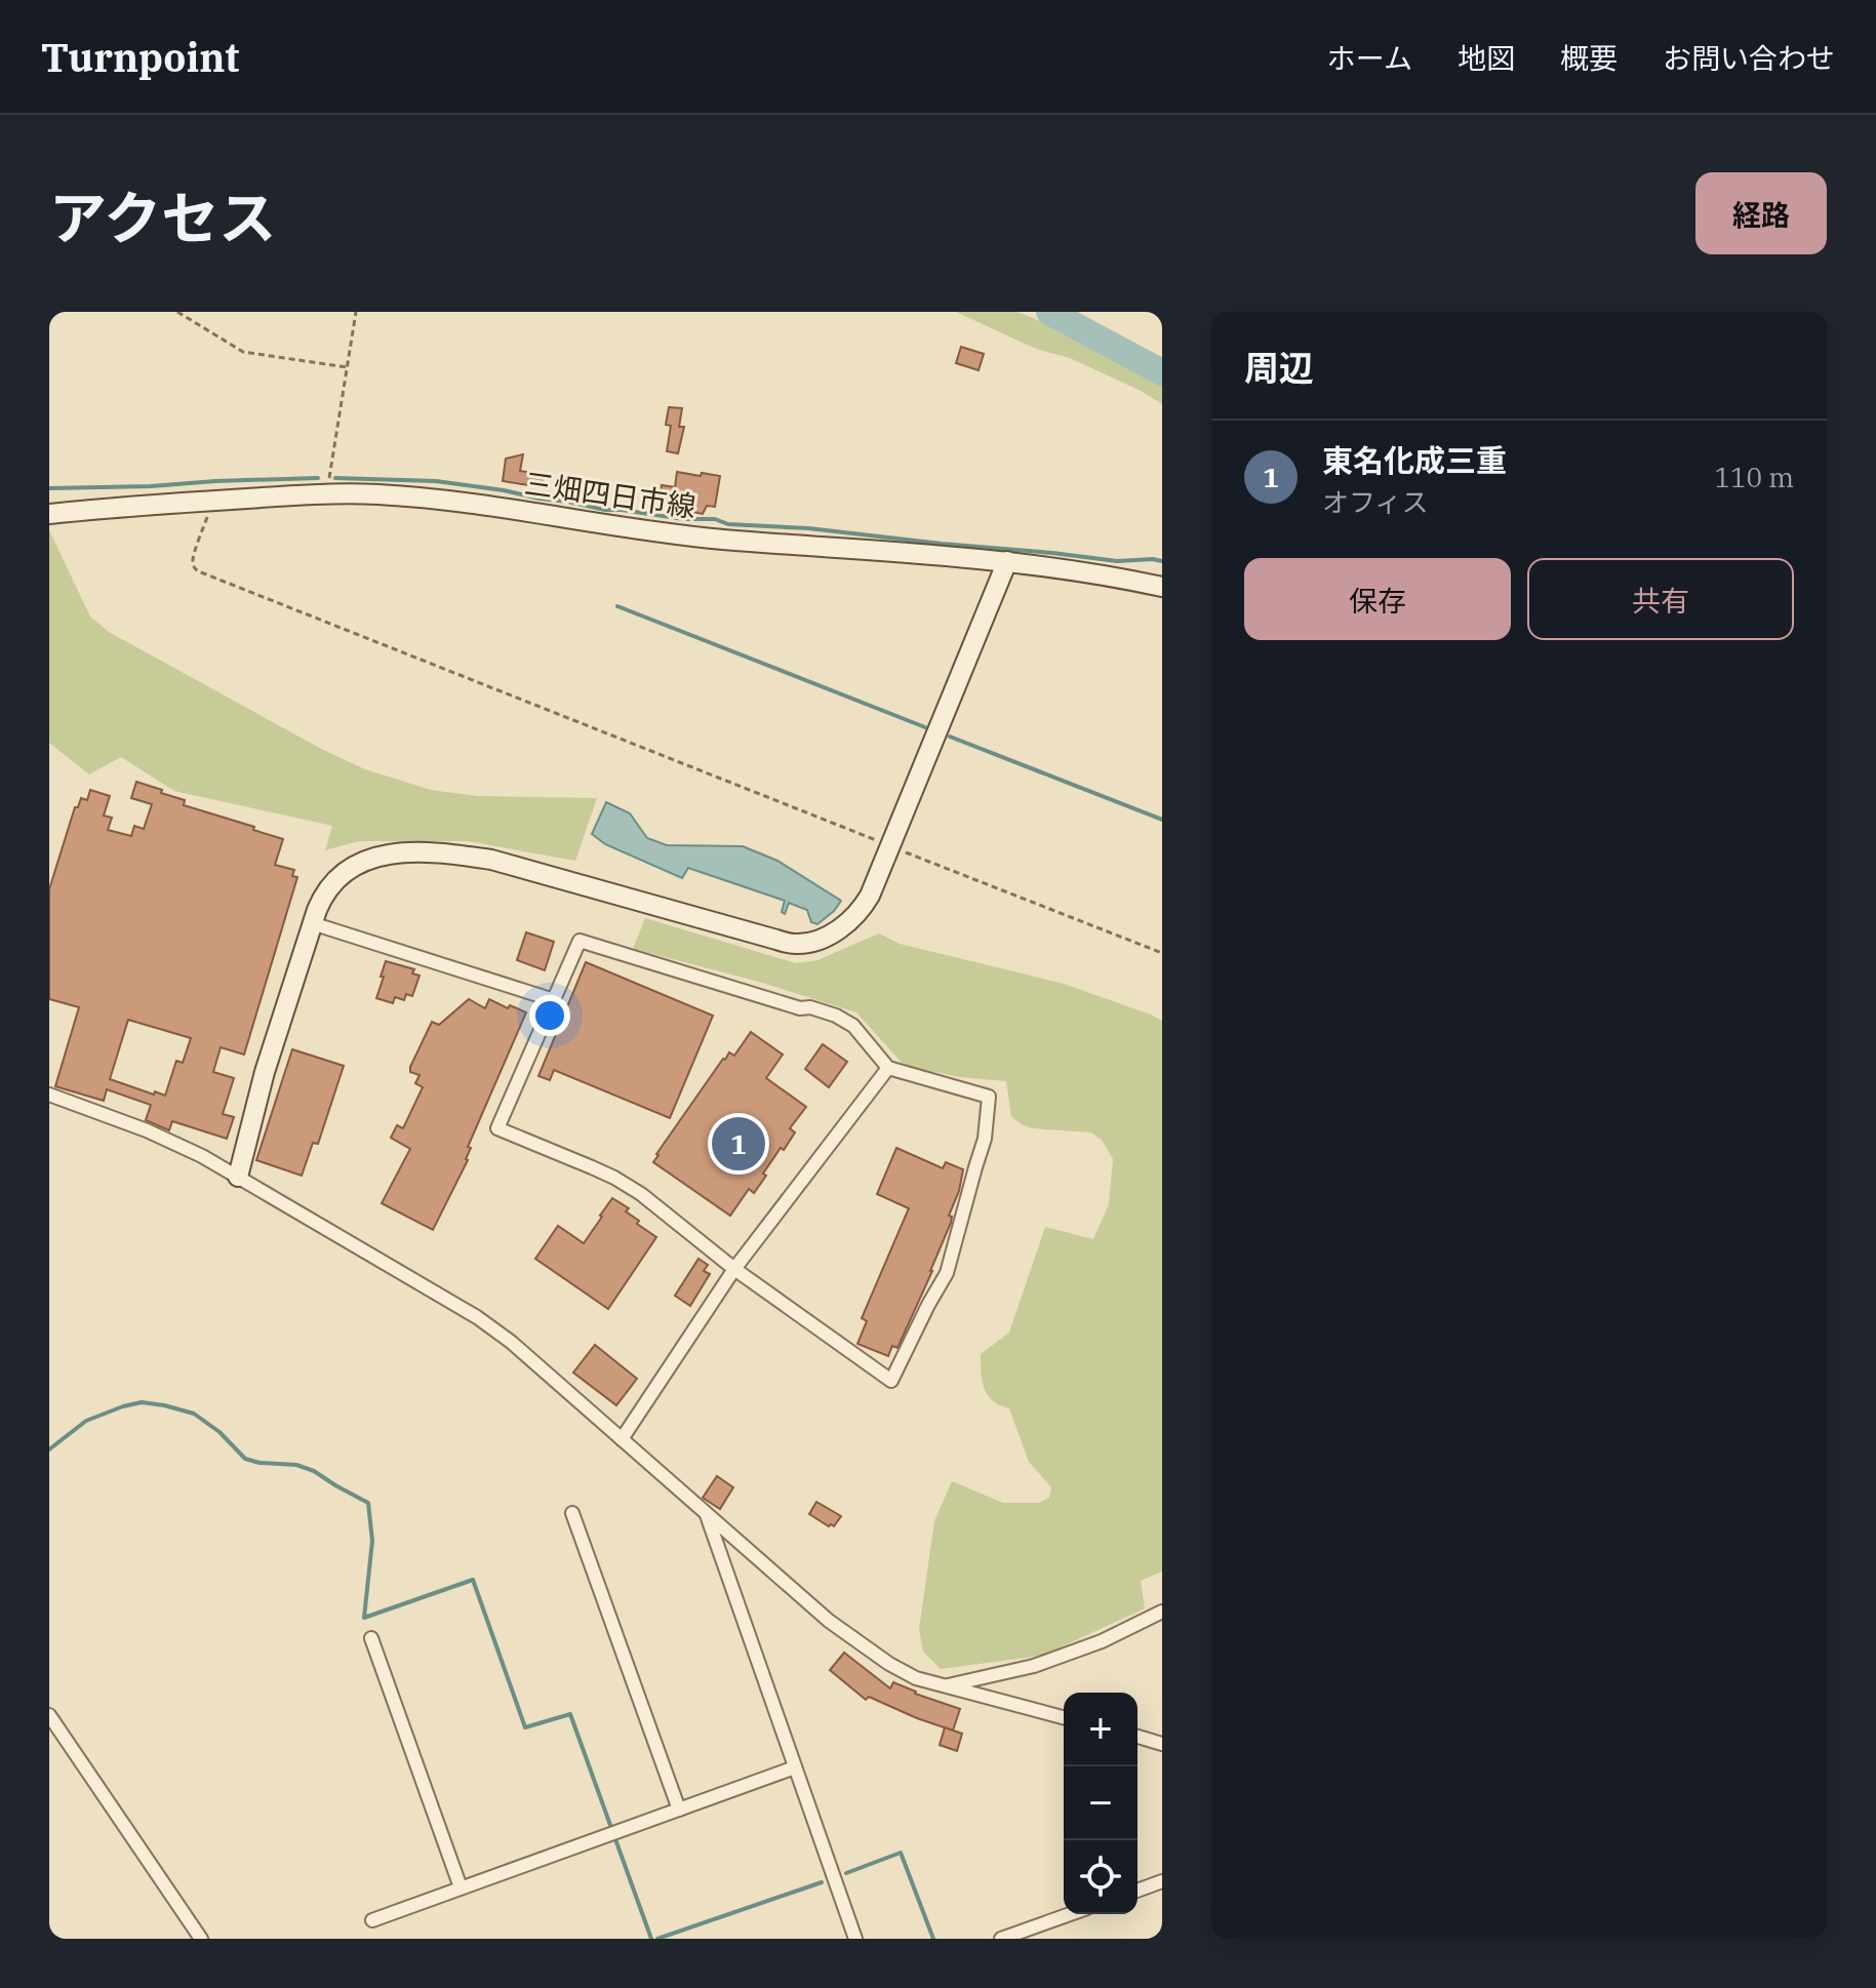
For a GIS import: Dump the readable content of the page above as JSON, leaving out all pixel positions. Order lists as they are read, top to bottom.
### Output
{
  "streets": {
    "street": ["三畑四日市線"]
  },
  "page": {
    "header": "Turnpoint",
    "nav": [
      "ホーム",
      "地図",
      "概要",
      "お問い合わせ"
    ],
    "title": "アクセス",
    "buttons": [
      "経路",
      ["保存", "共有"]
    ],
    "heading": "周辺",
    "list": [
      {
        "mark": "1",
        "name": "東名化成三重",
        "note": "オフィス",
        "value": "110 m"
      }
    ],
    "pins": "1",
    "map_buttons": ["+", "−"]
  }
}
